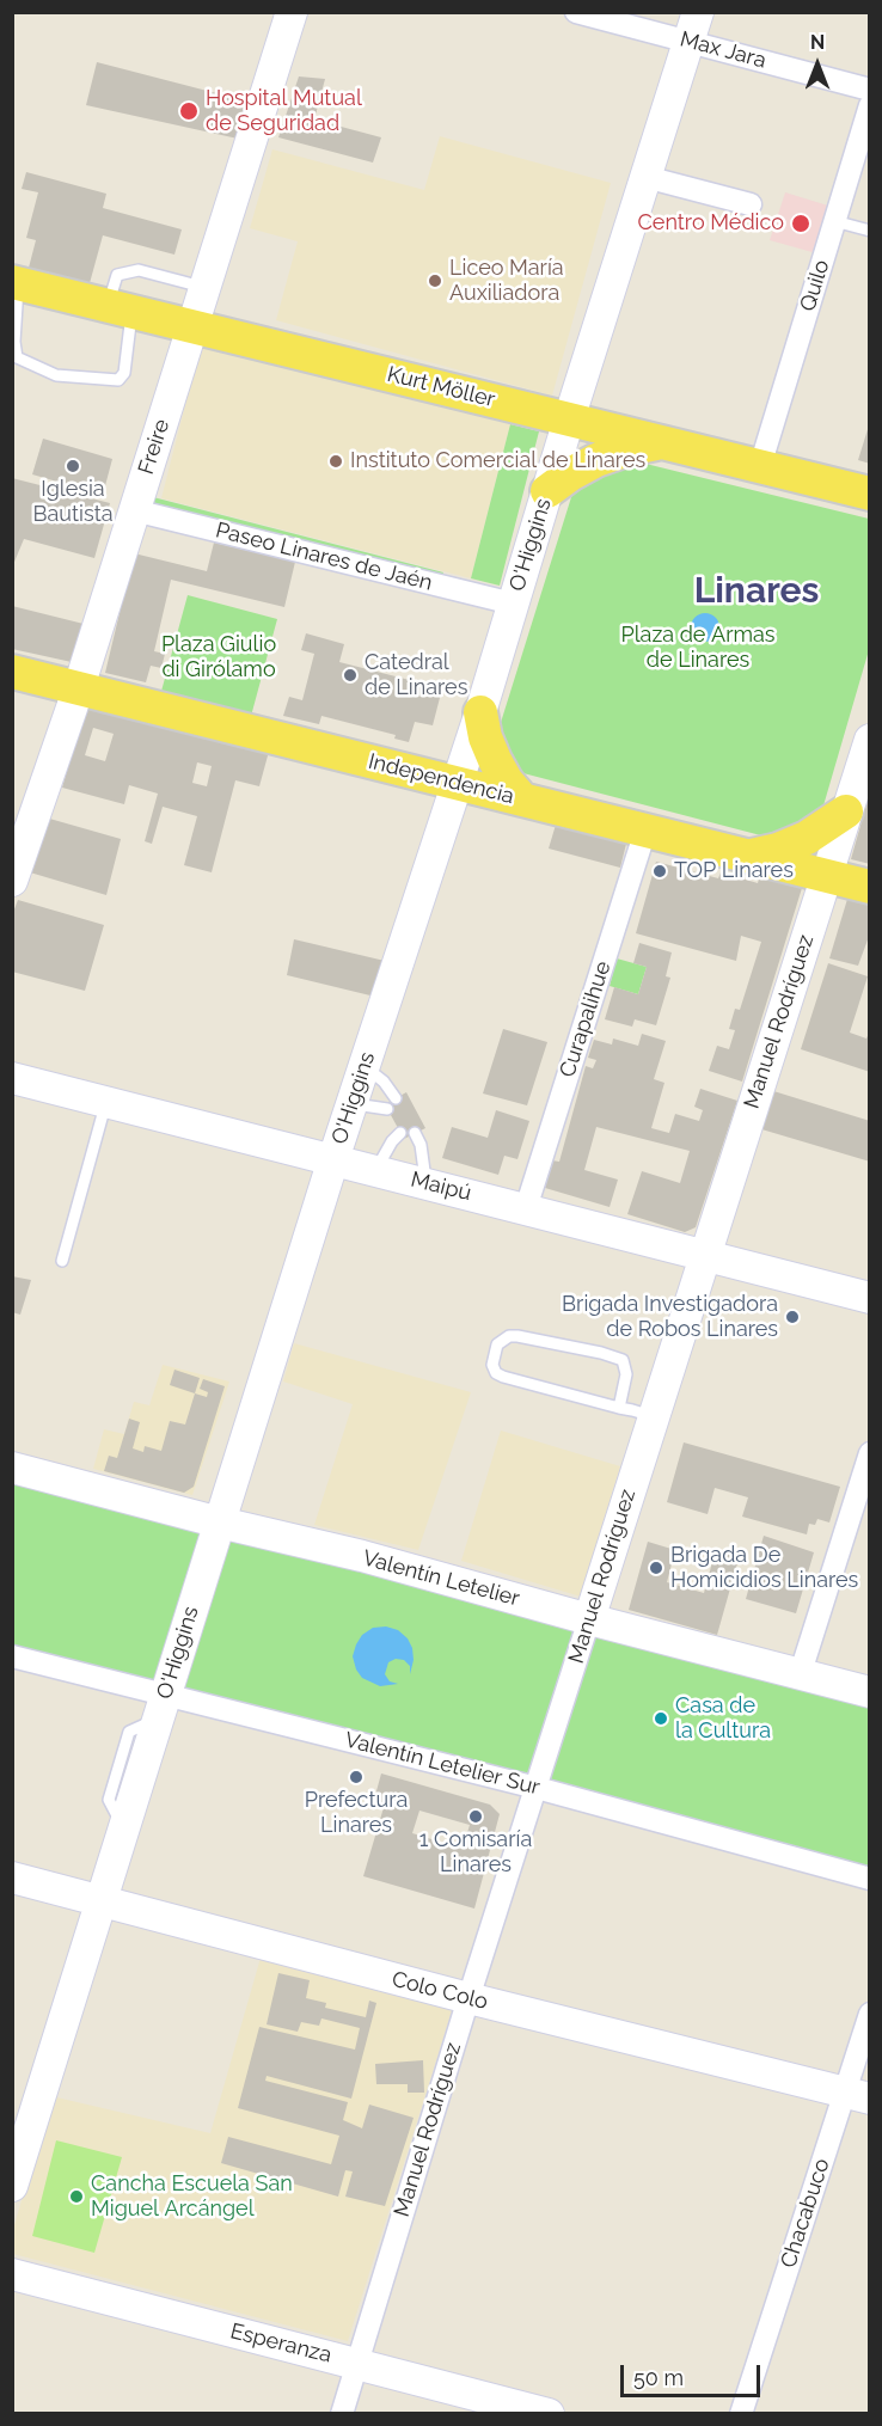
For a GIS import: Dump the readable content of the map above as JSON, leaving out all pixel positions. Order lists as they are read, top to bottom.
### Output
{
  "streets": {
    "main road": [
      "Kurt Möller",
      "Freire",
      "O'Higgins",
      "Independencia",
      "Manuel Rodríguez",
      "Maipú",
      "Valentín Letelier",
      "Colo Colo",
      "Esperanza"
    ],
    "street": [
      "Max Jara",
      "Quilo",
      "Paseo Linares de Jaén",
      "Curapalihue",
      "Valentín Letelier Sur",
      "Chacabuco"
    ]
  },
  "crossings": [
    ["Max Jara", "O'Higgins"],
    ["Quilo", "Kurt Möller"],
    ["Kurt Möller", "Freire"],
    ["Kurt Möller", "O'Higgins"],
    ["Freire", "Paseo Linares de Jaén"],
    ["Freire", "Independencia"],
    ["O'Higgins", "Paseo Linares de Jaén"],
    ["O'Higgins", "Independencia"],
    ["O'Higgins", "Maipú"],
    ["O'Higgins", "Valentín Letelier"],
    ["O'Higgins", "Valentín Letelier Sur"],
    ["O'Higgins", "Colo Colo"],
    ["Independencia", "Curapalihue"],
    ["Independencia", "Manuel Rodríguez"],
    ["Curapalihue", "Maipú"],
    ["Manuel Rodríguez", "Maipú"],
    ["Manuel Rodríguez", "Valentín Letelier"],
    ["Manuel Rodríguez", "Valentín Letelier Sur"],
    ["Manuel Rodríguez", "Colo Colo"],
    ["Manuel Rodríguez", "Esperanza"],
    ["Colo Colo", "Chacabuco"]
  ],
  "districts": ["Linares"],
  "parks": ["Plaza de Armas de Linares", "Plaza Giulio di Girólamo"],
  "places": [
    "Hospital Mutual de Seguridad",
    "Centro Médico",
    "Liceo María Auxiliadora",
    "Instituto Comercial de Linares",
    "Iglesia Bautista",
    "Catedral de Linares",
    "TOP Linares",
    "Brigada Investigadora de Robos Linares",
    "Brigada De Homicidios Linares",
    "Casa de la Cultura",
    "Prefectura Linares",
    "1 Comisaría Linares",
    "Cancha Escuela San Miguel Arcángel"
  ],
  "scale_bar": "50 m",
  "north": "top"
}
